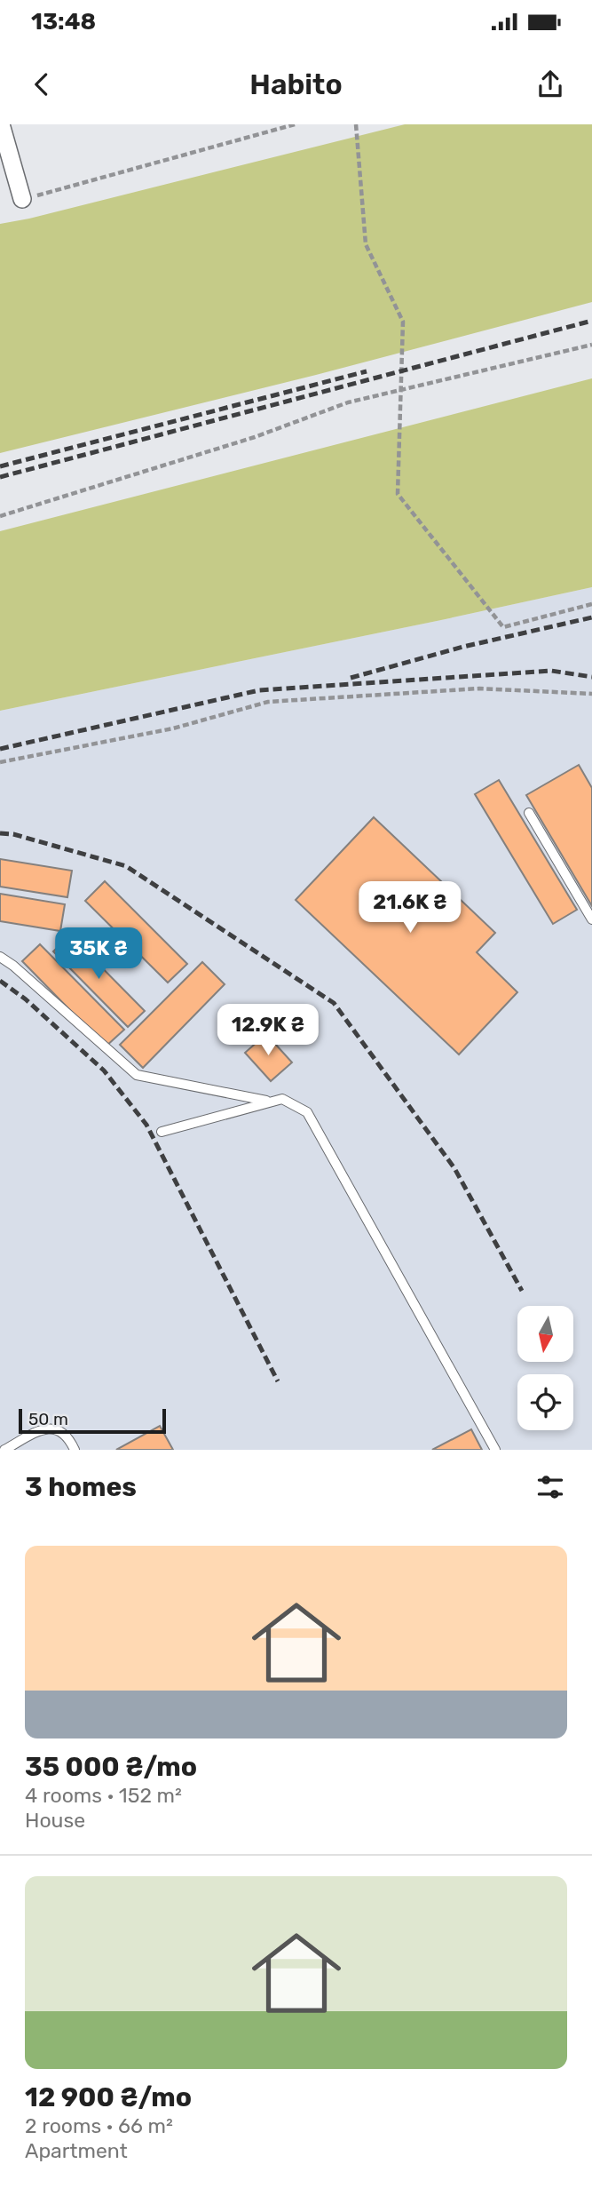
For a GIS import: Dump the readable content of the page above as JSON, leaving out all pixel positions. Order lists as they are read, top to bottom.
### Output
{
  "scale_bar": "50 m",
  "north": "bottom",
  "page": {
    "status": "13:48",
    "header": "Habito",
    "price": ["21.6K ₴", "35K ₴", "12.9K ₴"],
    "scale": "50 m",
    "heading": "3 homes",
    "list": [
      {
        "name": "35 000 ₴/mo",
        "note": "4 rooms · 152 m² · House"
      },
      {
        "name": "12 900 ₴/mo",
        "note": "2 rooms · 66 m² · Apartment"
      }
    ]
  }
}
